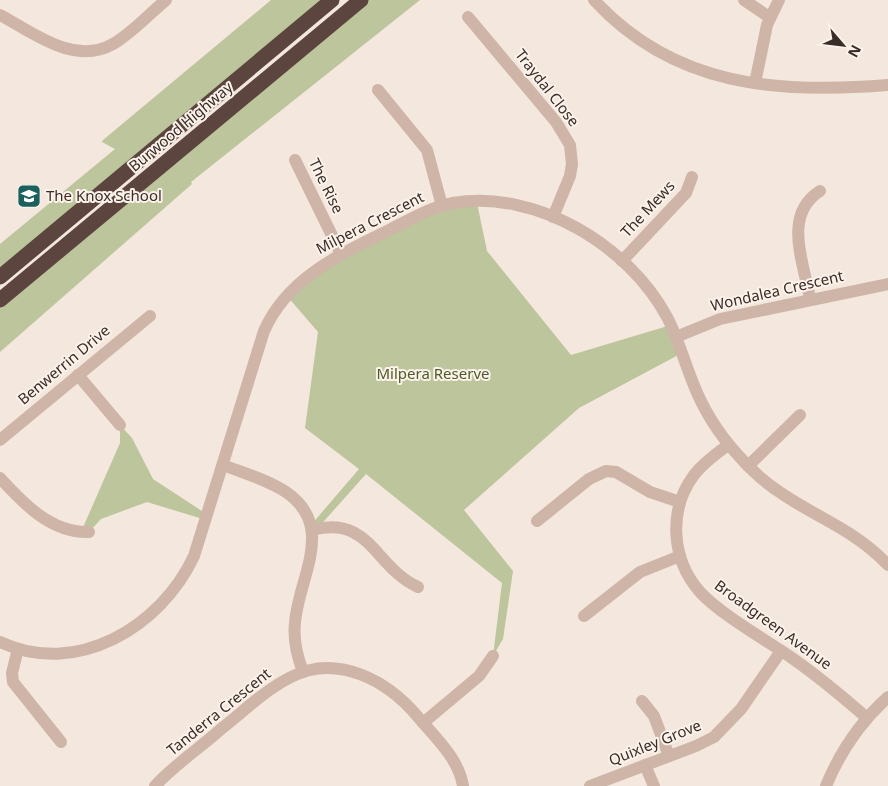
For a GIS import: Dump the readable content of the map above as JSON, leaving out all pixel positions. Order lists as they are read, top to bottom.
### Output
{
  "streets": {
    "highway": ["Burwood Highway"],
    "street": [
      "Traydal Close",
      "The Rise",
      "The Mews",
      "Milpera Crescent",
      "Wondalea Crescent",
      "Benwerrin Drive",
      "Broadgreen Avenue",
      "Tanderra Crescent",
      "Quixley Grove"
    ]
  },
  "crossings": [
    ["Traydal Close", "Milpera Crescent"],
    ["The Rise", "Milpera Crescent"],
    ["The Mews", "Milpera Crescent"],
    ["Milpera Crescent", "Wondalea Crescent"],
    ["Milpera Crescent", "Broadgreen Avenue"],
    ["Broadgreen Avenue", "Quixley Grove"]
  ],
  "parks": ["Milpera Reserve"],
  "places": {
    "school or university": ["The Knox School"]
  },
  "north": "bottom right"
}
